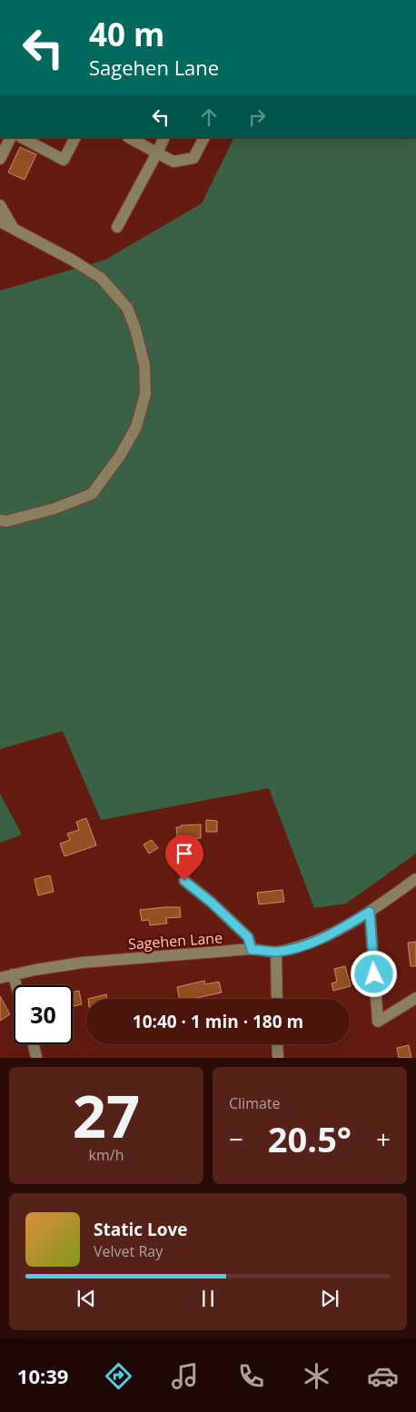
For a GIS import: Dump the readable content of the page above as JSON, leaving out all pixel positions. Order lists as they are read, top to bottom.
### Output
{
  "streets": {
    "street": ["Sagehen Lane"]
  },
  "page": {
    "turn": ["40 m", "Sagehen Lane"],
    "limit": "30",
    "trip": "10:40 · 1 min · 180 m",
    "tile": [
      ["27", "km/h"],
      "Climate"
    ],
    "heat": ["−", "20.5°", "+"],
    "song": ["Static Love", "Velvet Ray"],
    "tabs": "10:39"
  }
}
